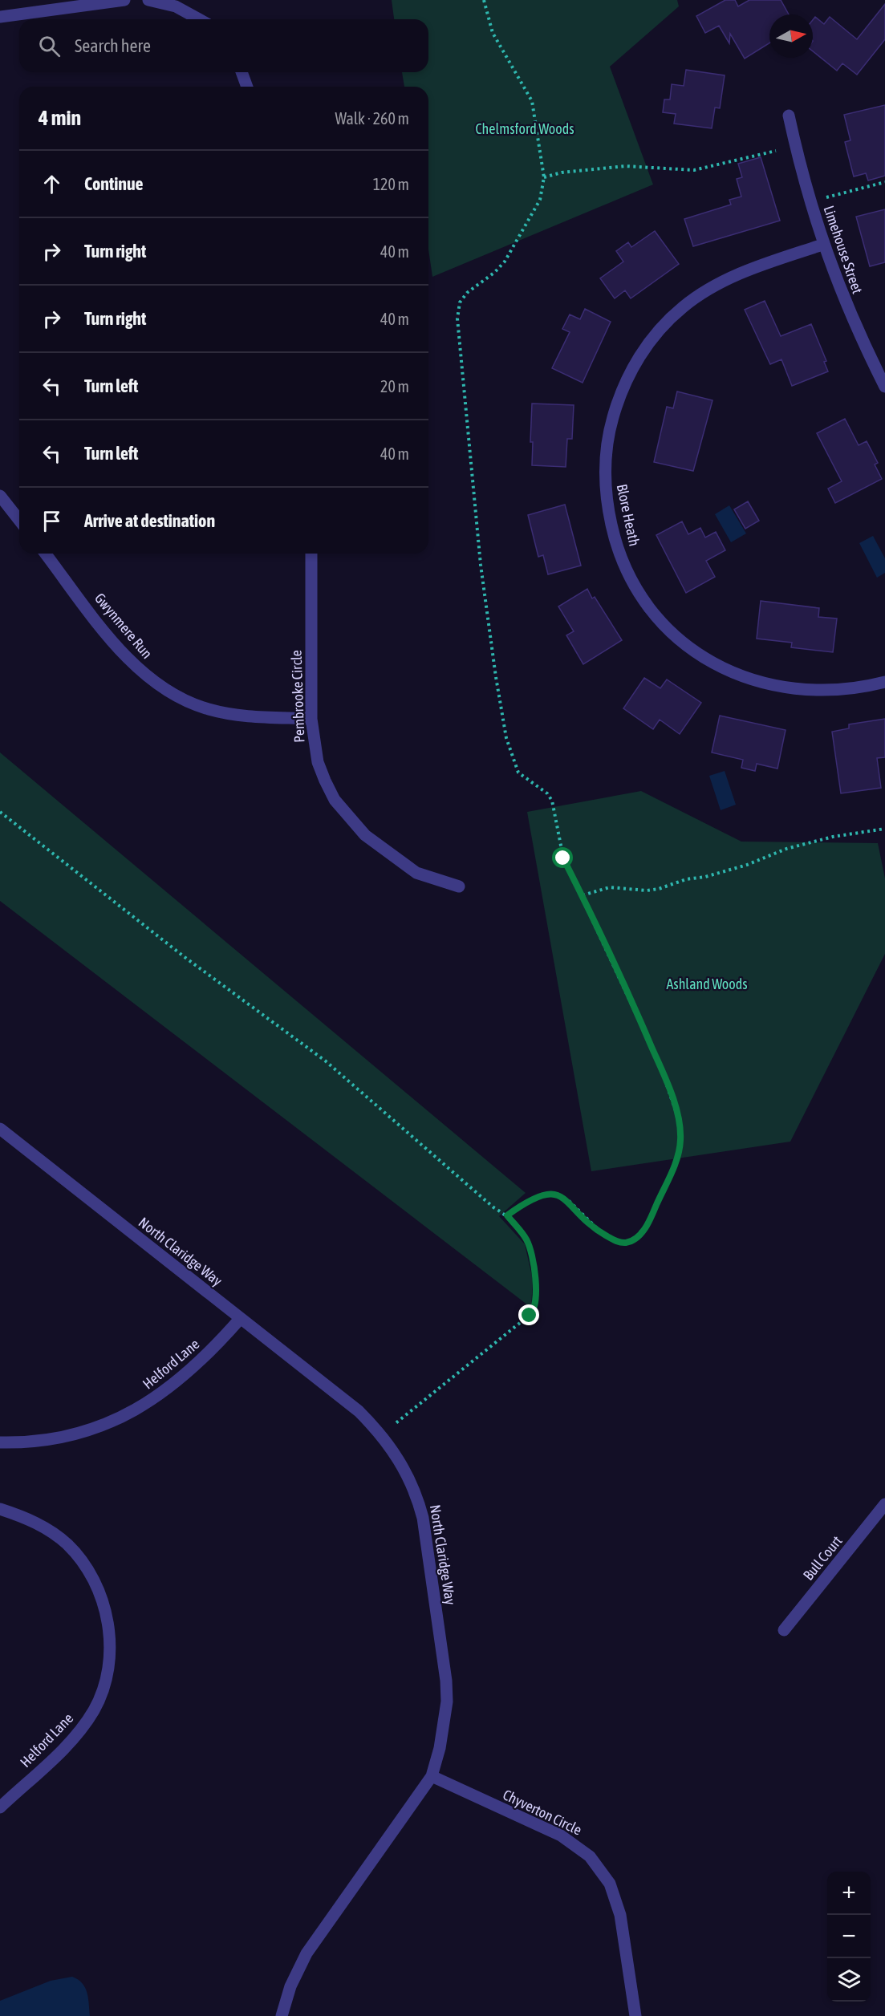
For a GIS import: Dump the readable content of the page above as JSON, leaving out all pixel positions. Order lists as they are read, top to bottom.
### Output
{
  "streets": {
    "street": [
      "Limehouse Street",
      "Blore Heath",
      "Gwynmere Run",
      "Pembrooke Circle",
      "North Claridge Way",
      "Helford Lane",
      "Bull Court",
      "Chyverton Circle"
    ]
  },
  "crossings": [
    ["Limehouse Street", "Blore Heath"],
    ["Gwynmere Run", "Pembrooke Circle"],
    ["North Claridge Way", "Helford Lane"],
    ["North Claridge Way", "Chyverton Circle"]
  ],
  "parks": ["Chelmsford Woods", "Ashland Woods"],
  "north": "right",
  "page": {
    "search": "Search here",
    "heading": ["4 min", "Walk · 260 m"],
    "list": [
      ["Continue", "120 m"],
      ["Turn right", "40 m"],
      ["Turn right", "40 m"],
      ["Turn left", "20 m"],
      ["Turn left", "40 m"],
      "Arrive at destination"
    ],
    "map_buttons": ["+", "−"]
  }
}
